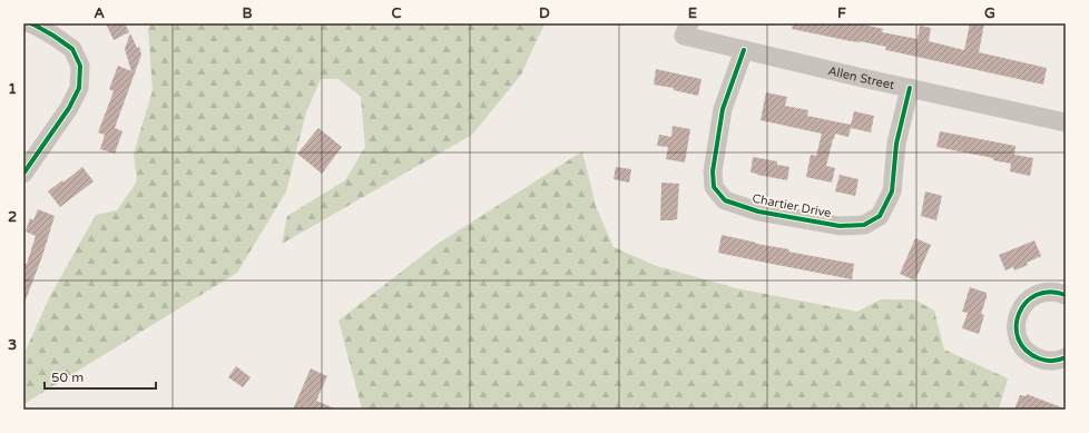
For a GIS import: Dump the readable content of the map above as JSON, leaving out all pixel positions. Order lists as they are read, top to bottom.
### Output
{
  "streets": {
    "street": ["Allen Street", "Chartier Drive"]
  },
  "crossings": [
    ["Allen Street", "Chartier Drive"]
  ],
  "scale_bar": "50 m",
  "grid": {
    "columns": [
      "A",
      "B",
      "C",
      "D",
      "E",
      "F",
      "G"
    ],
    "rows": ["1", "2", "3"]
  }
}
